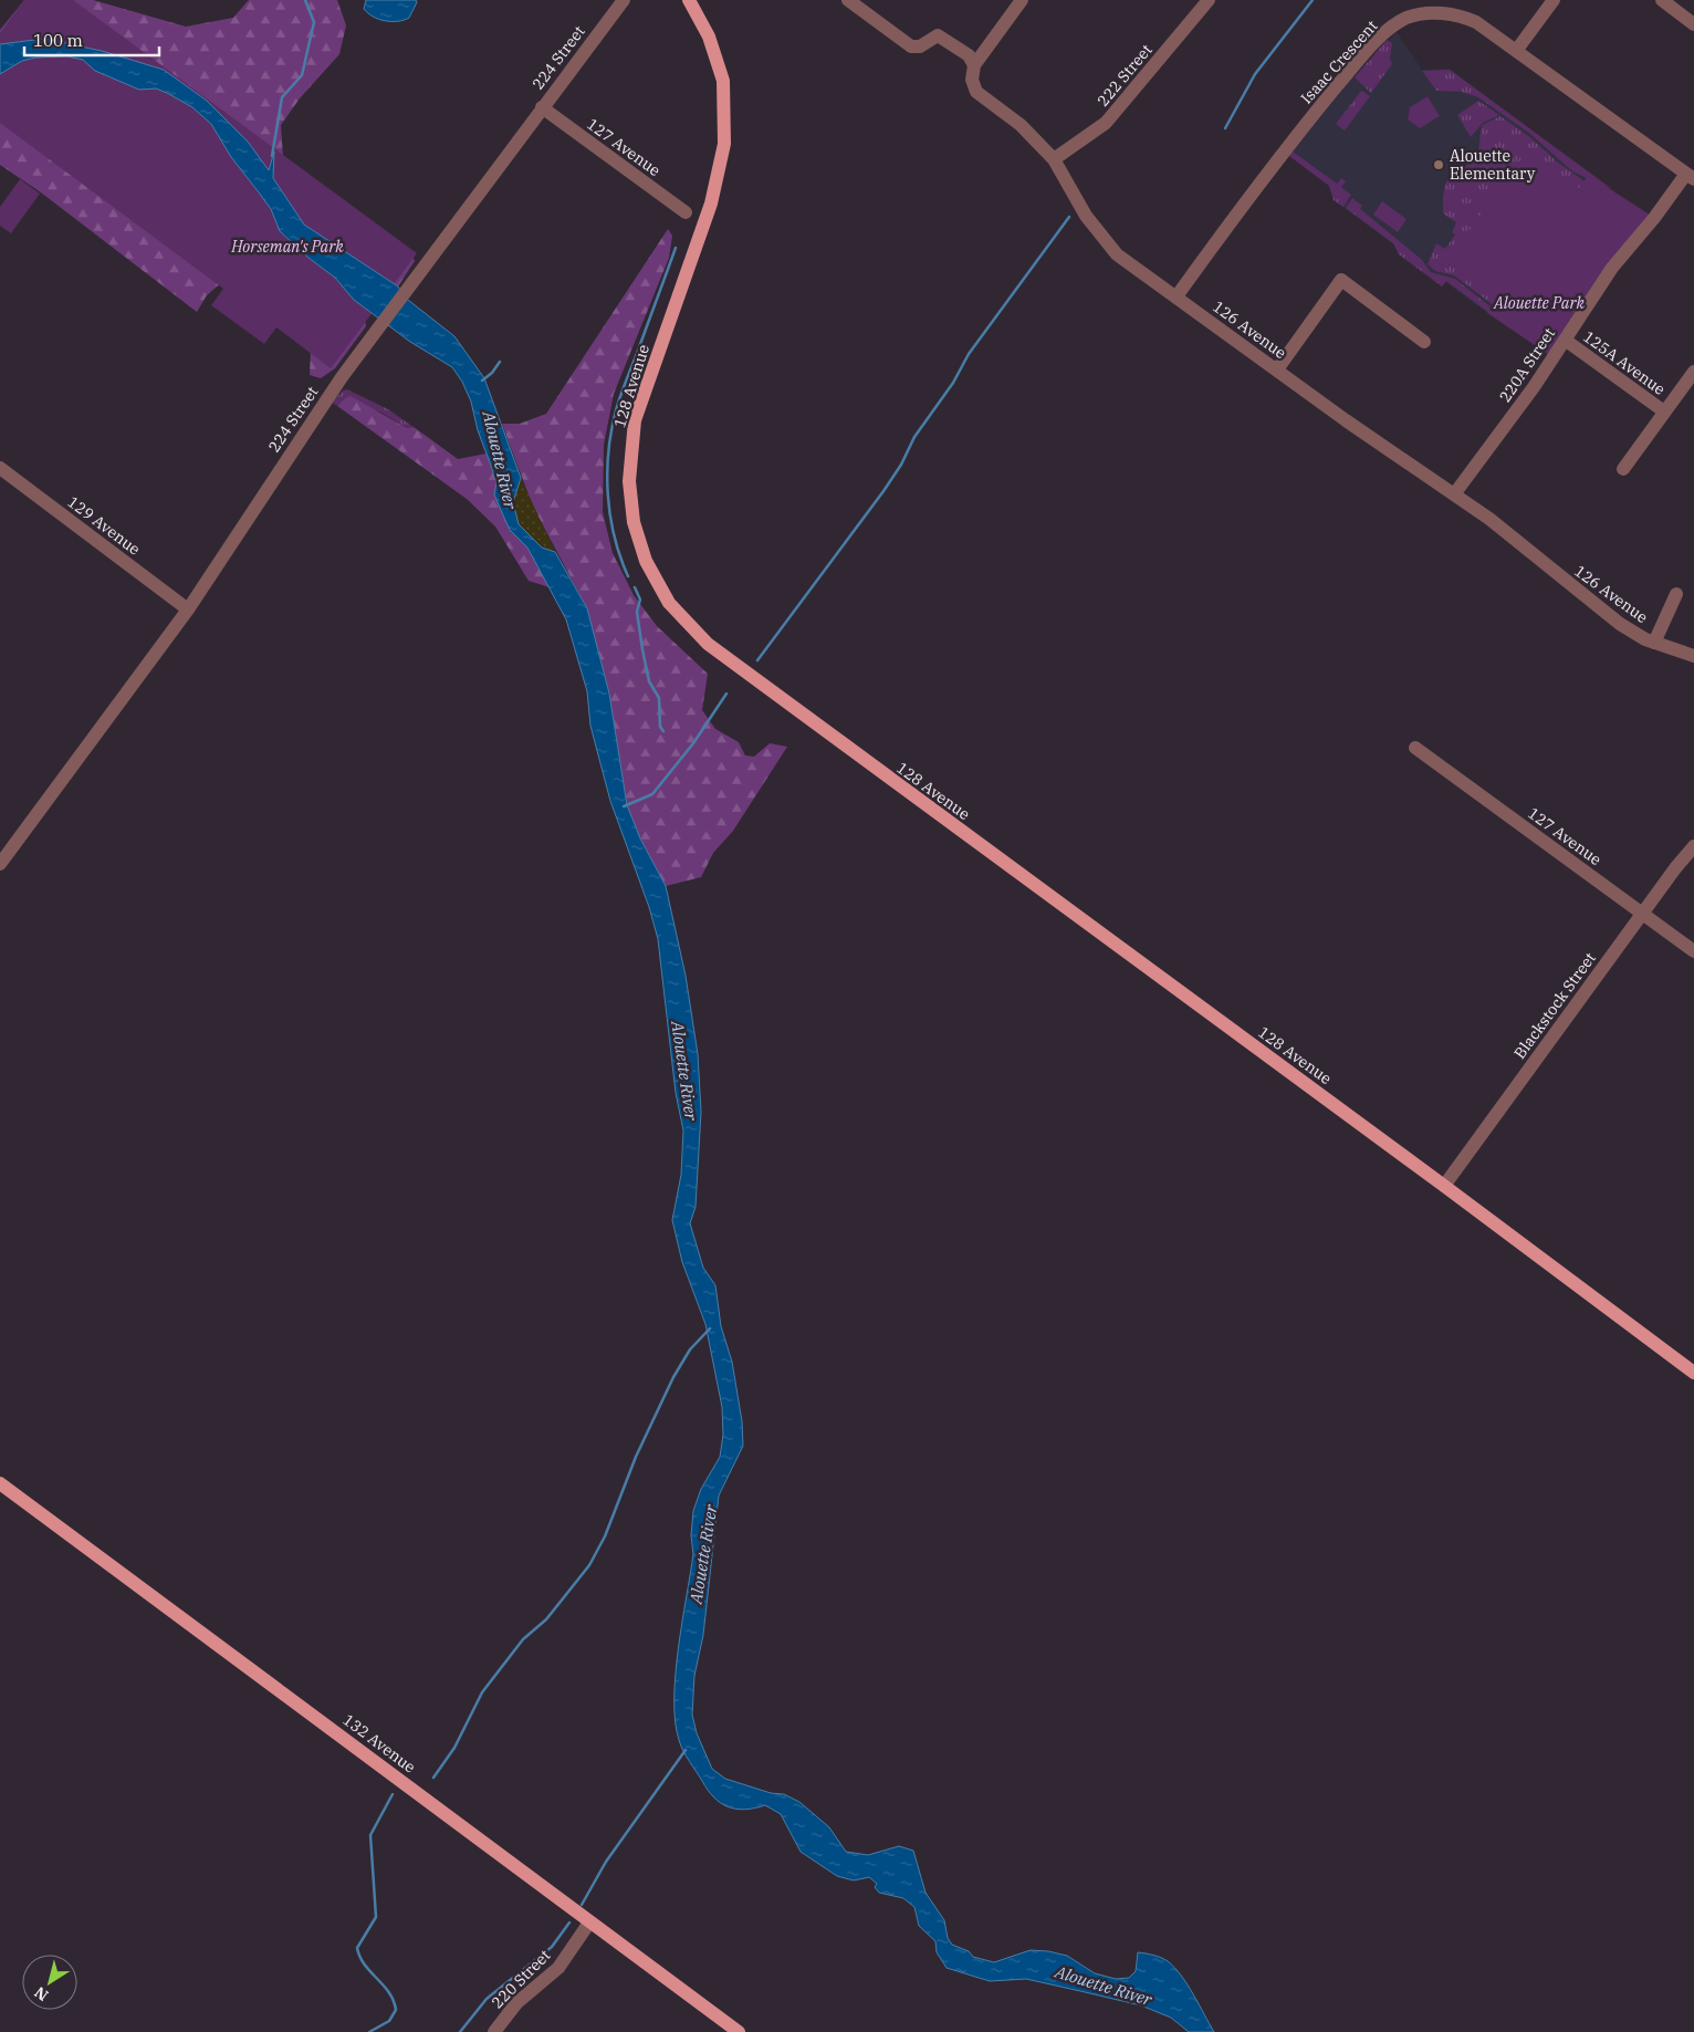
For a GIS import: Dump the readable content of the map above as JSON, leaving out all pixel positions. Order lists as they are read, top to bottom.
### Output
{
  "streets": {
    "main road": ["128 Avenue", "132 Avenue"],
    "street": [
      "224 Street",
      "Isaac Crescent",
      "222 Street",
      "127 Avenue",
      "126 Avenue",
      "125A Avenue",
      "220A Street",
      "129 Avenue",
      "Blackstock Street",
      "220 Street"
    ]
  },
  "crossings": [
    ["224 Street", "127 Avenue"],
    ["224 Street", "129 Avenue"],
    ["Isaac Crescent", "126 Avenue"],
    ["Isaac Crescent", "220A Street"],
    ["222 Street", "126 Avenue"],
    ["127 Avenue", "Blackstock Street"],
    ["126 Avenue", "220A Street"],
    ["125A Avenue", "220A Street"],
    ["128 Avenue", "Blackstock Street"],
    ["132 Avenue", "220 Street"]
  ],
  "water": ["Alouette River"],
  "parks": ["Horseman's Park", "Alouette Park"],
  "places": ["Alouette Elementary"],
  "scale_bar": "100 m",
  "north": "bottom left"
}
